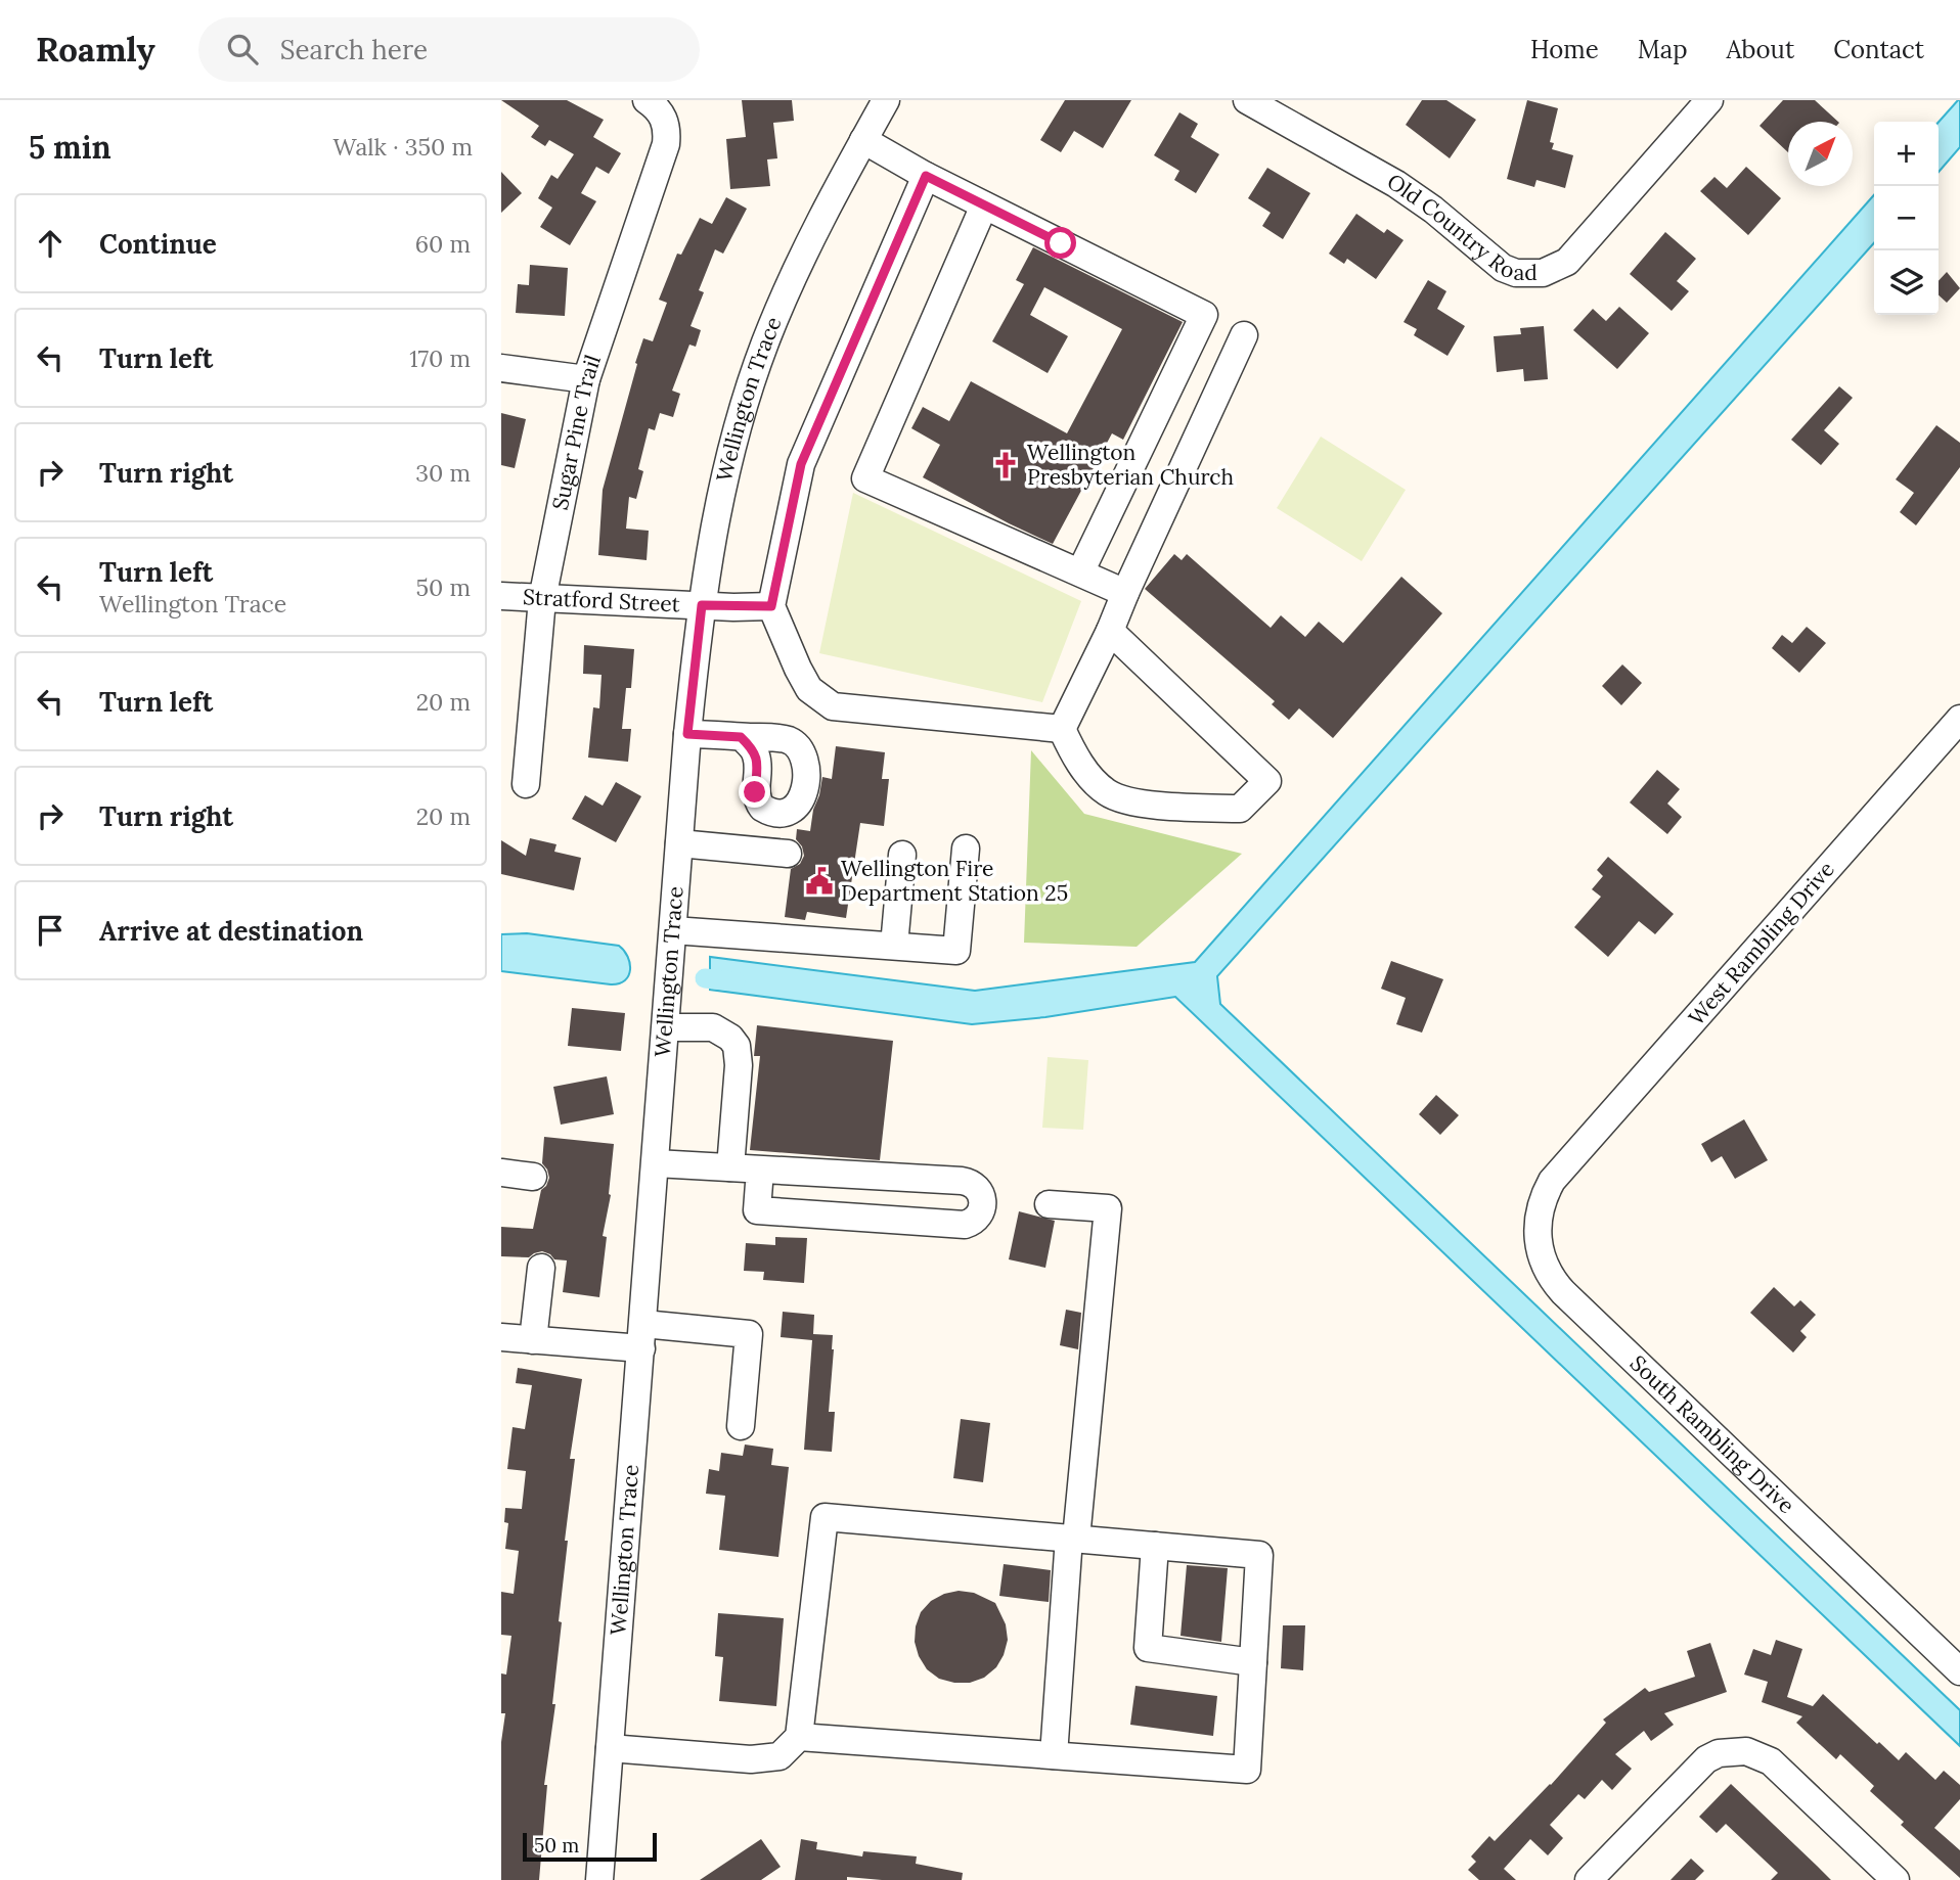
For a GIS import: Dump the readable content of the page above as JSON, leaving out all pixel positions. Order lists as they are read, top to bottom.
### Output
{
  "streets": {
    "street": [
      "Old Country Road",
      "Wellington Trace",
      "Sugar Pine Trail",
      "Stratford Street",
      "West Rambling Drive",
      "South Rambling Drive"
    ]
  },
  "crossings": [
    ["Wellington Trace", "Stratford Street"],
    ["Sugar Pine Trail", "Stratford Street"],
    ["West Rambling Drive", "South Rambling Drive"]
  ],
  "places": {
    "church": ["Wellington Presbyterian Church"],
    "public building": ["Wellington Fire Department Station 25"]
  },
  "scale_bar": "50 m",
  "north": "top right",
  "page": {
    "header": "Roamly",
    "search": "Search here",
    "nav": [
      "Home",
      "Map",
      "About",
      "Contact"
    ],
    "heading": ["5 min", "Walk · 350 m"],
    "map_buttons": ["+", "−"],
    "list": [
      ["Continue", "60 m"],
      ["Turn left", "170 m"],
      ["Turn right", "30 m"],
      ["Turn left", "Wellington Trace", "50 m"],
      ["Turn left", "20 m"],
      ["Turn right", "20 m"],
      "Arrive at destination"
    ],
    "scale": "50 m"
  }
}
